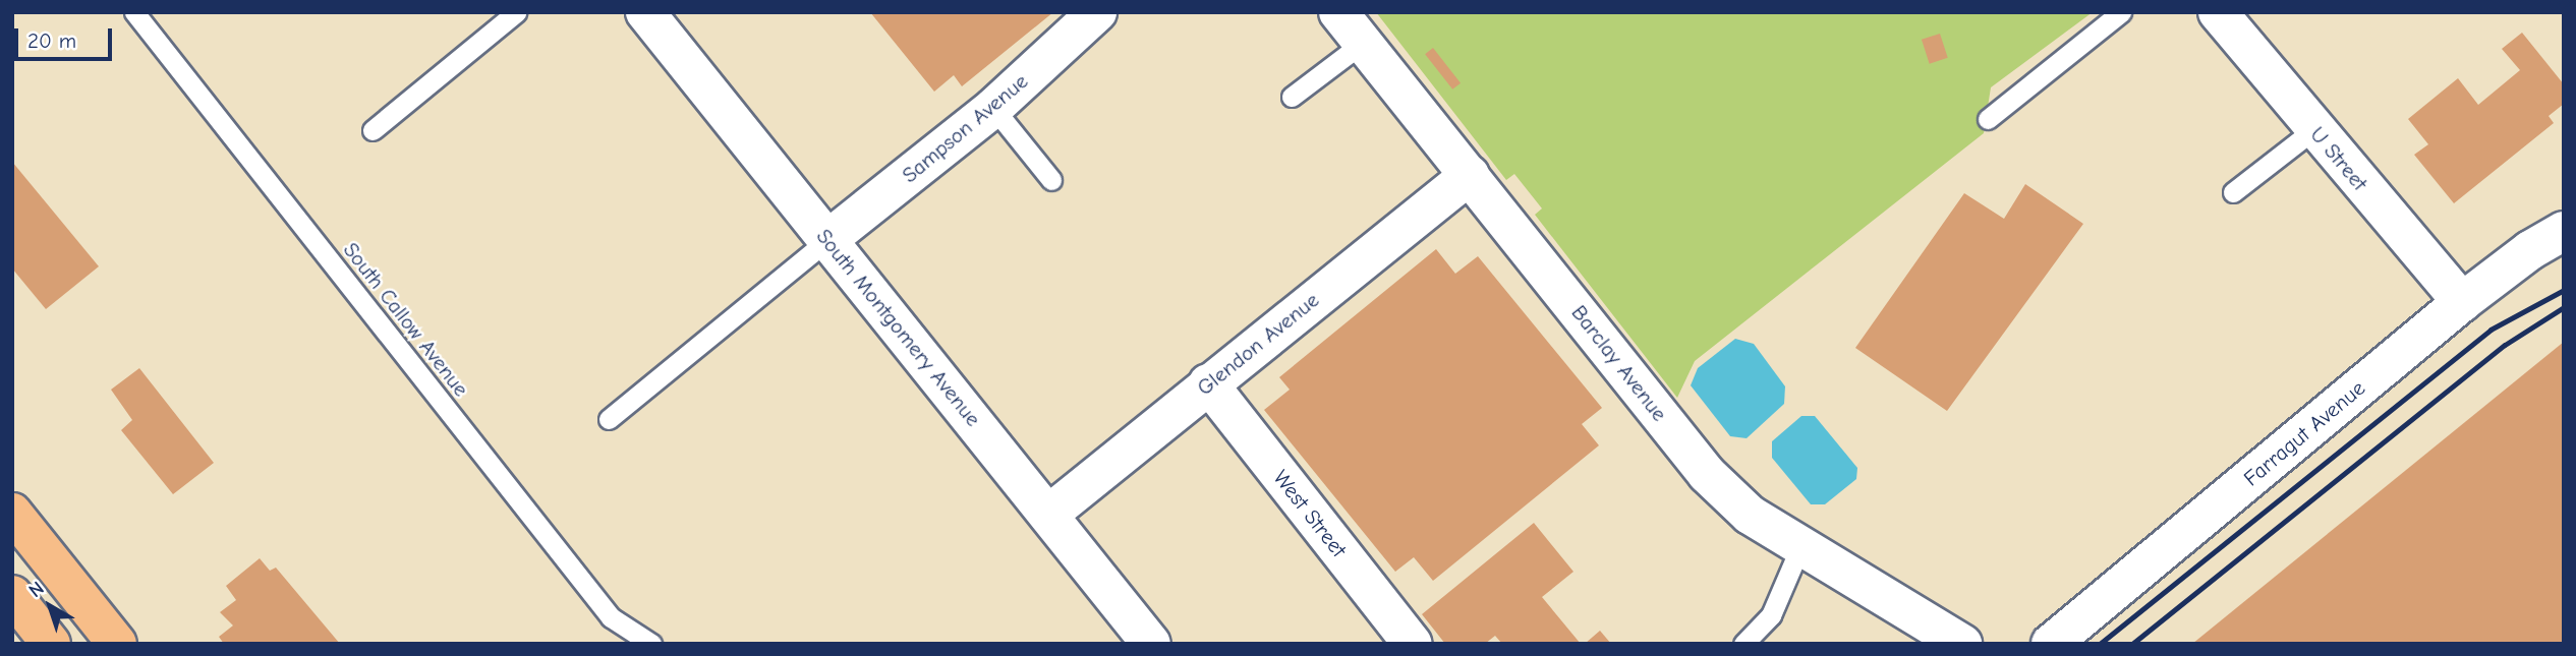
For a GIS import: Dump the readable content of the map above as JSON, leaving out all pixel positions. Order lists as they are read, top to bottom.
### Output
{
  "streets": {
    "street": [
      "Sampson Avenue",
      "U Street",
      "South Montgomery Avenue",
      "Glendon Avenue",
      "Barclay Avenue",
      "Farragut Avenue",
      "West Street"
    ],
    "lane": ["South Callow Avenue"]
  },
  "crossings": [
    ["Sampson Avenue", "South Montgomery Avenue"],
    ["U Street", "Farragut Avenue"],
    ["South Montgomery Avenue", "Glendon Avenue"],
    ["Glendon Avenue", "Barclay Avenue"],
    ["Glendon Avenue", "West Street"]
  ],
  "scale_bar": "20 m",
  "north": "top left"
}
